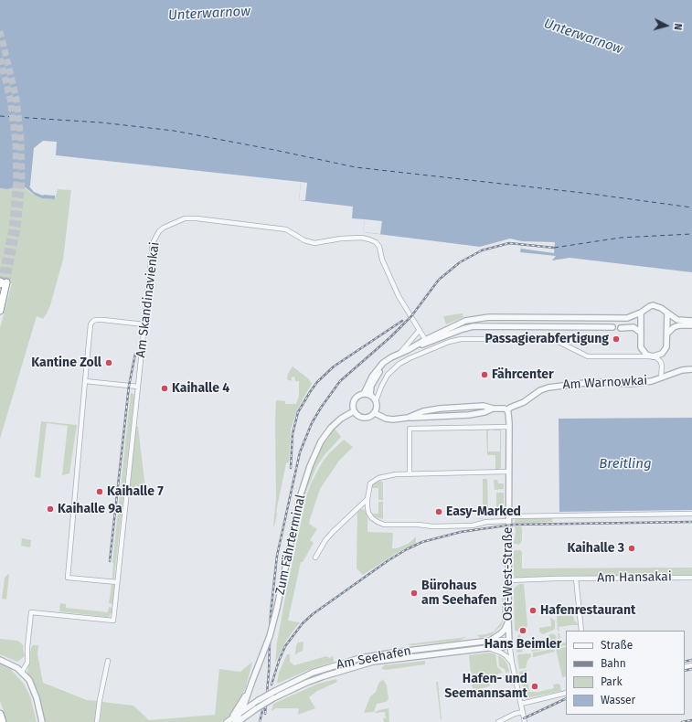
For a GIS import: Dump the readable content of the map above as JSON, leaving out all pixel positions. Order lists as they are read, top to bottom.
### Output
{
  "streets": {
    "street": [
      "Am Skandinavienkai",
      "Am Warnowkai",
      "Zum Fährterminal",
      "Ost-West-Straße",
      "Am Hansakai",
      "Am Seehafen"
    ]
  },
  "crossings": [
    ["Am Warnowkai", "Zum Fährterminal"],
    ["Am Warnowkai", "Ost-West-Straße"],
    ["Zum Fährterminal", "Am Seehafen"],
    ["Ost-West-Straße", "Am Hansakai"],
    ["Ost-West-Straße", "Am Seehafen"]
  ],
  "water": ["Unterwarnow", "Breitling"],
  "places": [
    "Passagierabfertigung",
    "Kantine Zoll",
    "Fährcenter",
    "Kaihalle 4",
    "Kaihalle 7",
    "Kaihalle 9a",
    "Easy-Marked",
    "Kaihalle 3",
    "Bürohaus am Seehafen",
    "Hafenrestaurant",
    "Hans Beimler",
    "Hafen- und Seemannsamt"
  ],
  "legend": [
    "Straße",
    "Bahn",
    "Park",
    "Wasser"
  ],
  "north": "right"
}
